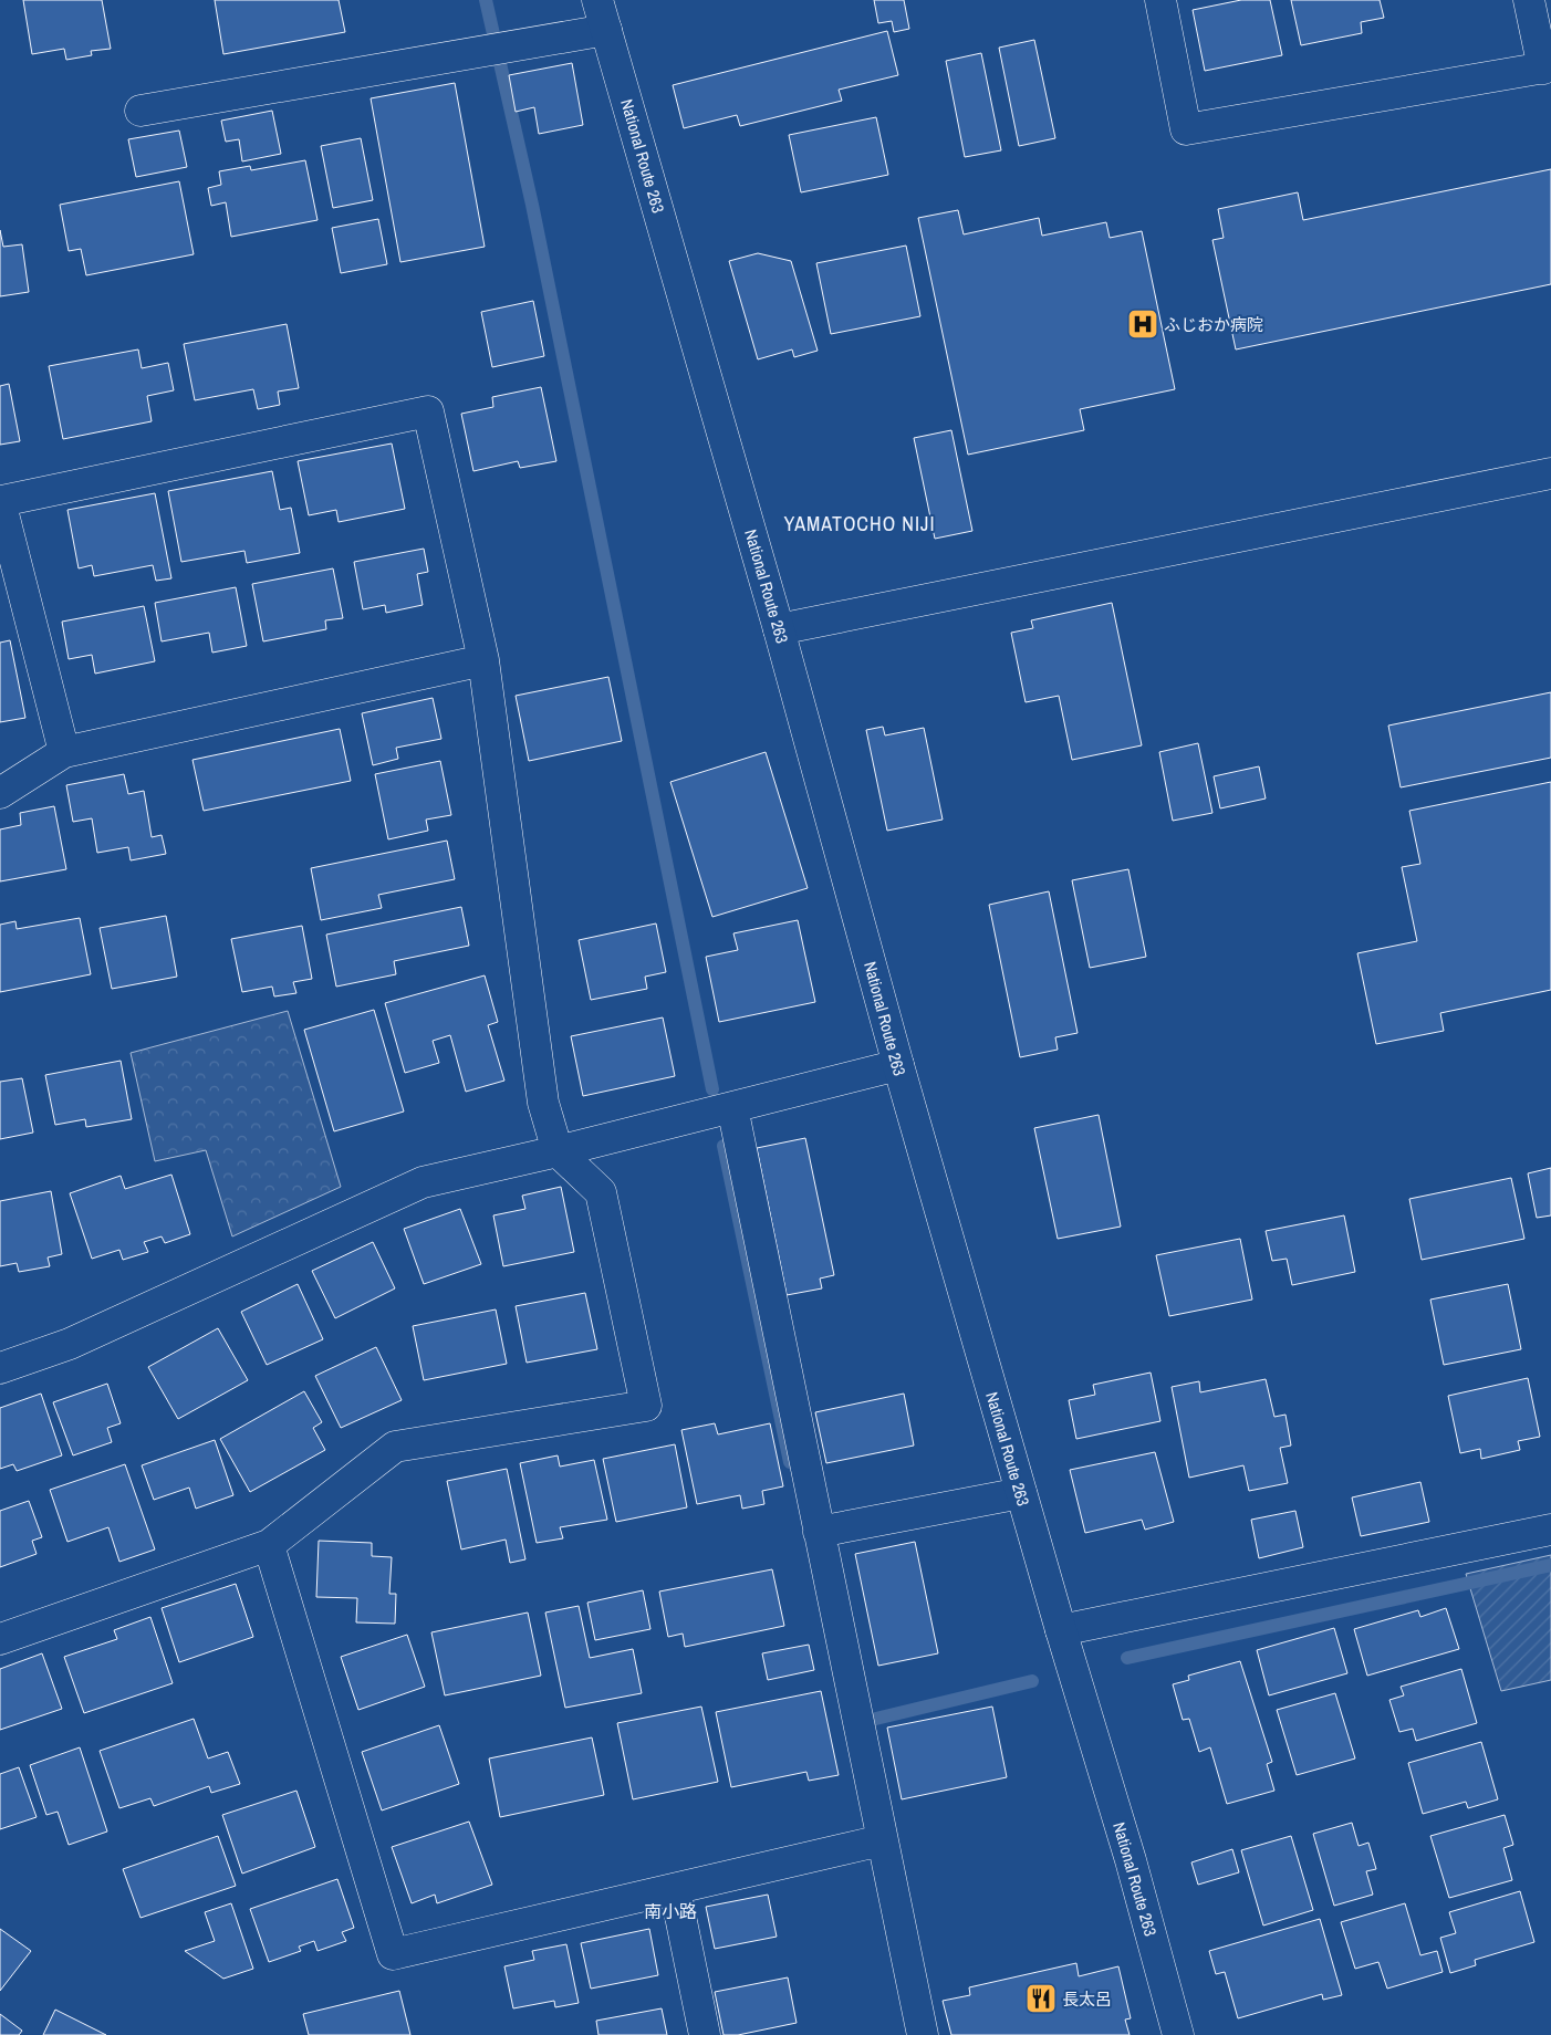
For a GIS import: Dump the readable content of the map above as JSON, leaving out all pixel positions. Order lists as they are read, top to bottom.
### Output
{
  "streets": {
    "main road": ["National Route 263"]
  },
  "districts": ["YAMATOCHO NIJI", "南小路"],
  "places": {
    "hospital": ["ふじおか病院"],
    "restaurant": ["長太呂"]
  }
}
